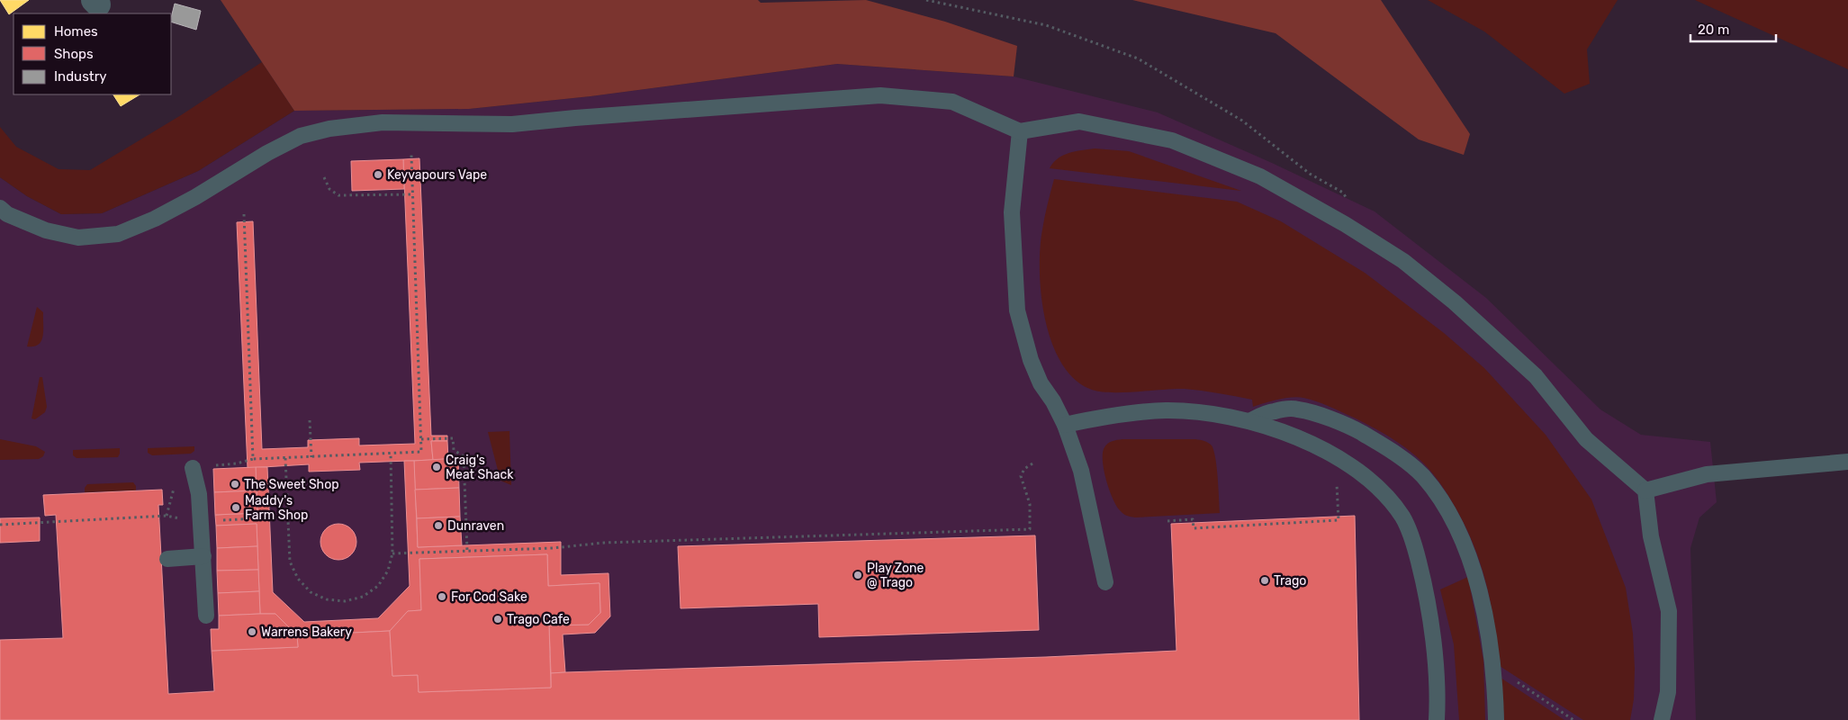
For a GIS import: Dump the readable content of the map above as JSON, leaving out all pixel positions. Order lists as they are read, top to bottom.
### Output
{
  "places": [
    "Keyvapours Vape",
    "Craig's Meat Shack",
    "The Sweet Shop",
    "Maddy's Farm Shop",
    "Dunraven",
    "Play Zone @ Trago",
    "Trago",
    "For Cod Sake",
    "Trago Cafe",
    "Warrens Bakery"
  ],
  "legend": ["Homes", "Shops", "Industry"],
  "scale_bar": "20 m"
}
